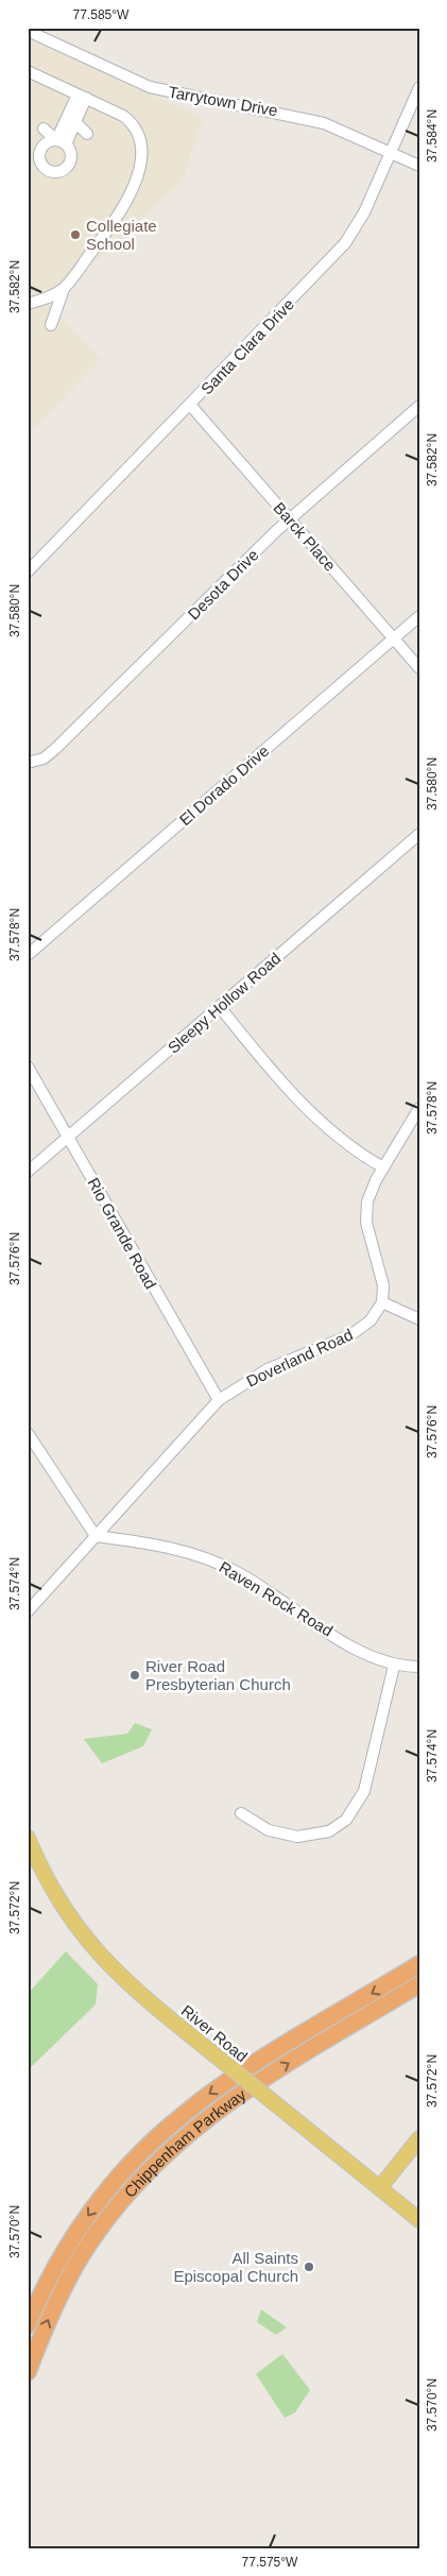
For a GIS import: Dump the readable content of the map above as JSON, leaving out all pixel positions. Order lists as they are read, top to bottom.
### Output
{
  "streets": {
    "highway": ["Chippenham Parkway"],
    "main road": ["River Road"],
    "street": [
      "Tarrytown Drive",
      "Santa Clara Drive",
      "Barck Place",
      "Desota Drive",
      "El Dorado Drive",
      "Sleepy Hollow Road",
      "Rio Grande Road",
      "Doverland Road",
      "Raven Rock Road"
    ]
  },
  "crossings": [
    ["Tarrytown Drive", "Santa Clara Drive"],
    ["Santa Clara Drive", "Barck Place"],
    ["Barck Place", "Desota Drive"],
    ["Barck Place", "El Dorado Drive"],
    ["Sleepy Hollow Road", "Rio Grande Road"],
    ["Rio Grande Road", "Doverland Road"],
    ["Doverland Road", "Raven Rock Road"]
  ],
  "places": ["Collegiate School", "River Road Presbyterian Church", "All Saints Episcopal Church"],
  "coordinates": [
    "77.585°W",
    "37.584°N",
    "37.582°N",
    "37.580°N",
    "37.578°N",
    "37.576°N",
    "37.574°N",
    "37.572°N",
    "37.570°N",
    "77.575°W"
  ]
}
